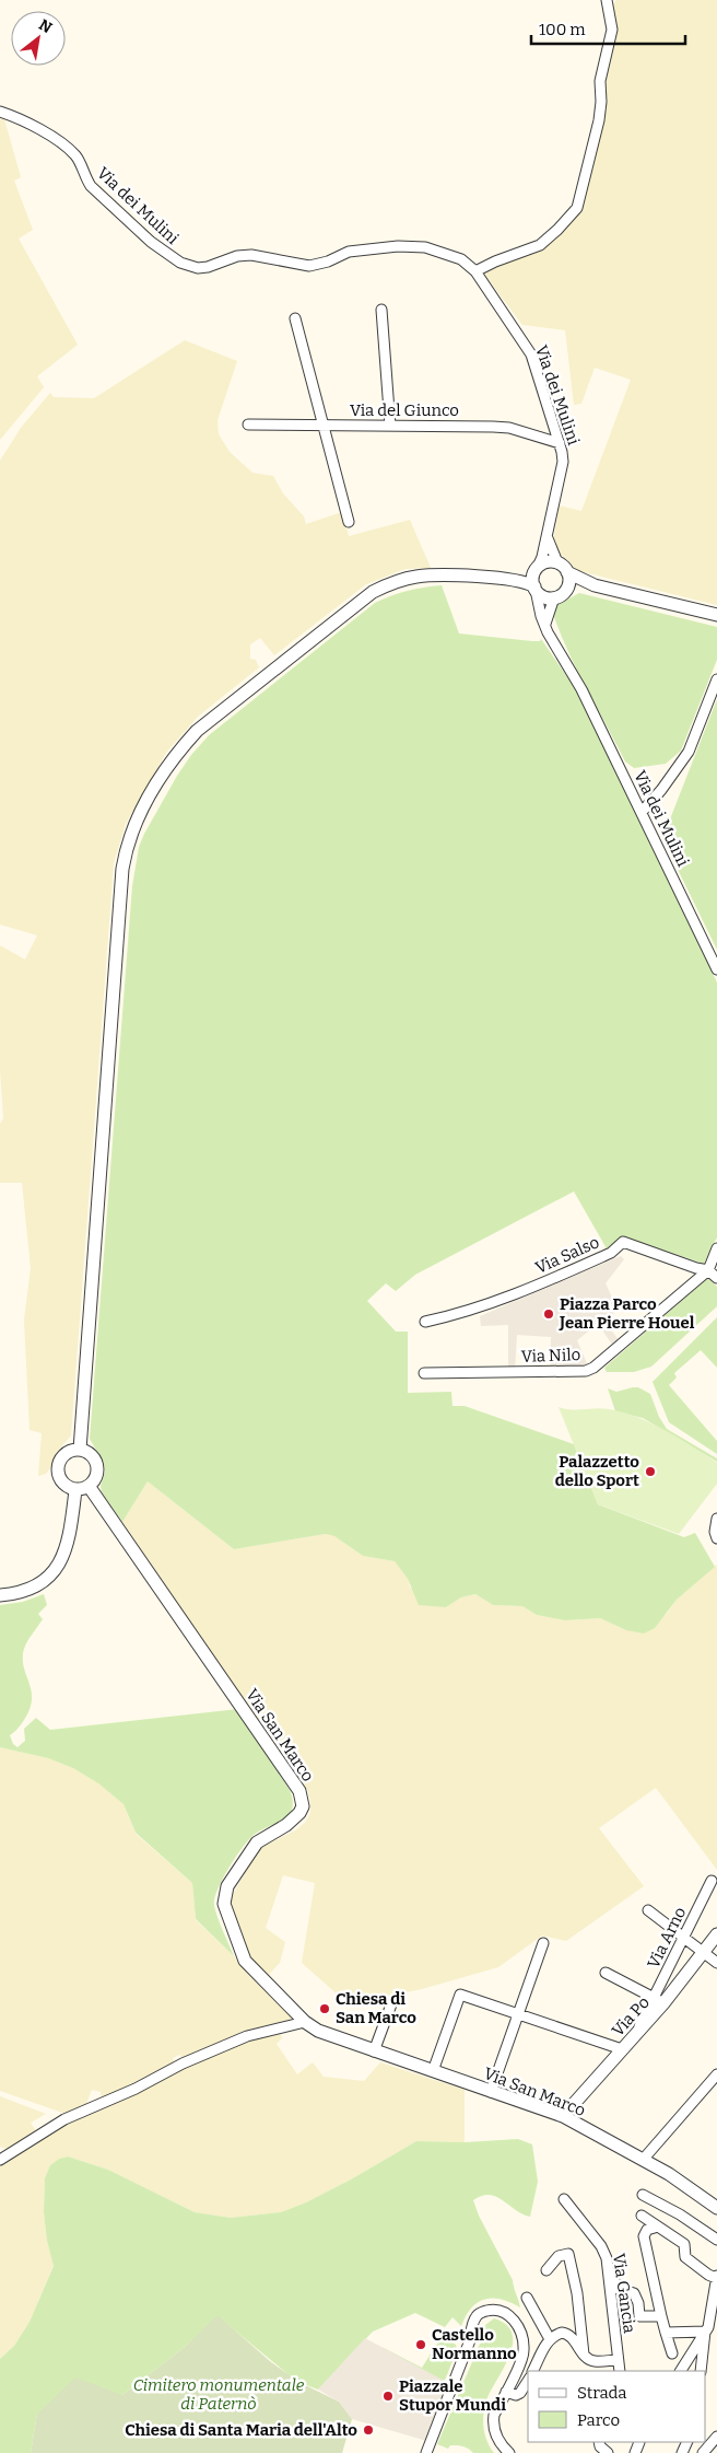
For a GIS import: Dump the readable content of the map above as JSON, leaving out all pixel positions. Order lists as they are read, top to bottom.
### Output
{
  "streets": {
    "street": [
      "Via dei Mulini",
      "Via del Giunco",
      "Via Salso",
      "Via Nilo",
      "Via San Marco",
      "Via Arno",
      "Via Po",
      "Via Gancia"
    ]
  },
  "crossings": [
    ["Via dei Mulini", "Via del Giunco"],
    ["Via Salso", "Via Nilo"],
    ["Via San Marco", "Via Po"],
    ["Via Arno", "Via Po"]
  ],
  "parks": ["Cimitero monumentale di Paternò"],
  "places": [
    "Piazza Parco Jean Pierre Houel",
    "Palazzetto dello Sport",
    "Chiesa di San Marco",
    "Castello Normanno",
    "Piazzale Stupor Mundi",
    "Chiesa di Santa Maria dell'Alto"
  ],
  "legend": ["Strada", "Parco"],
  "scale_bar": "100 m",
  "north": "top right"
}
